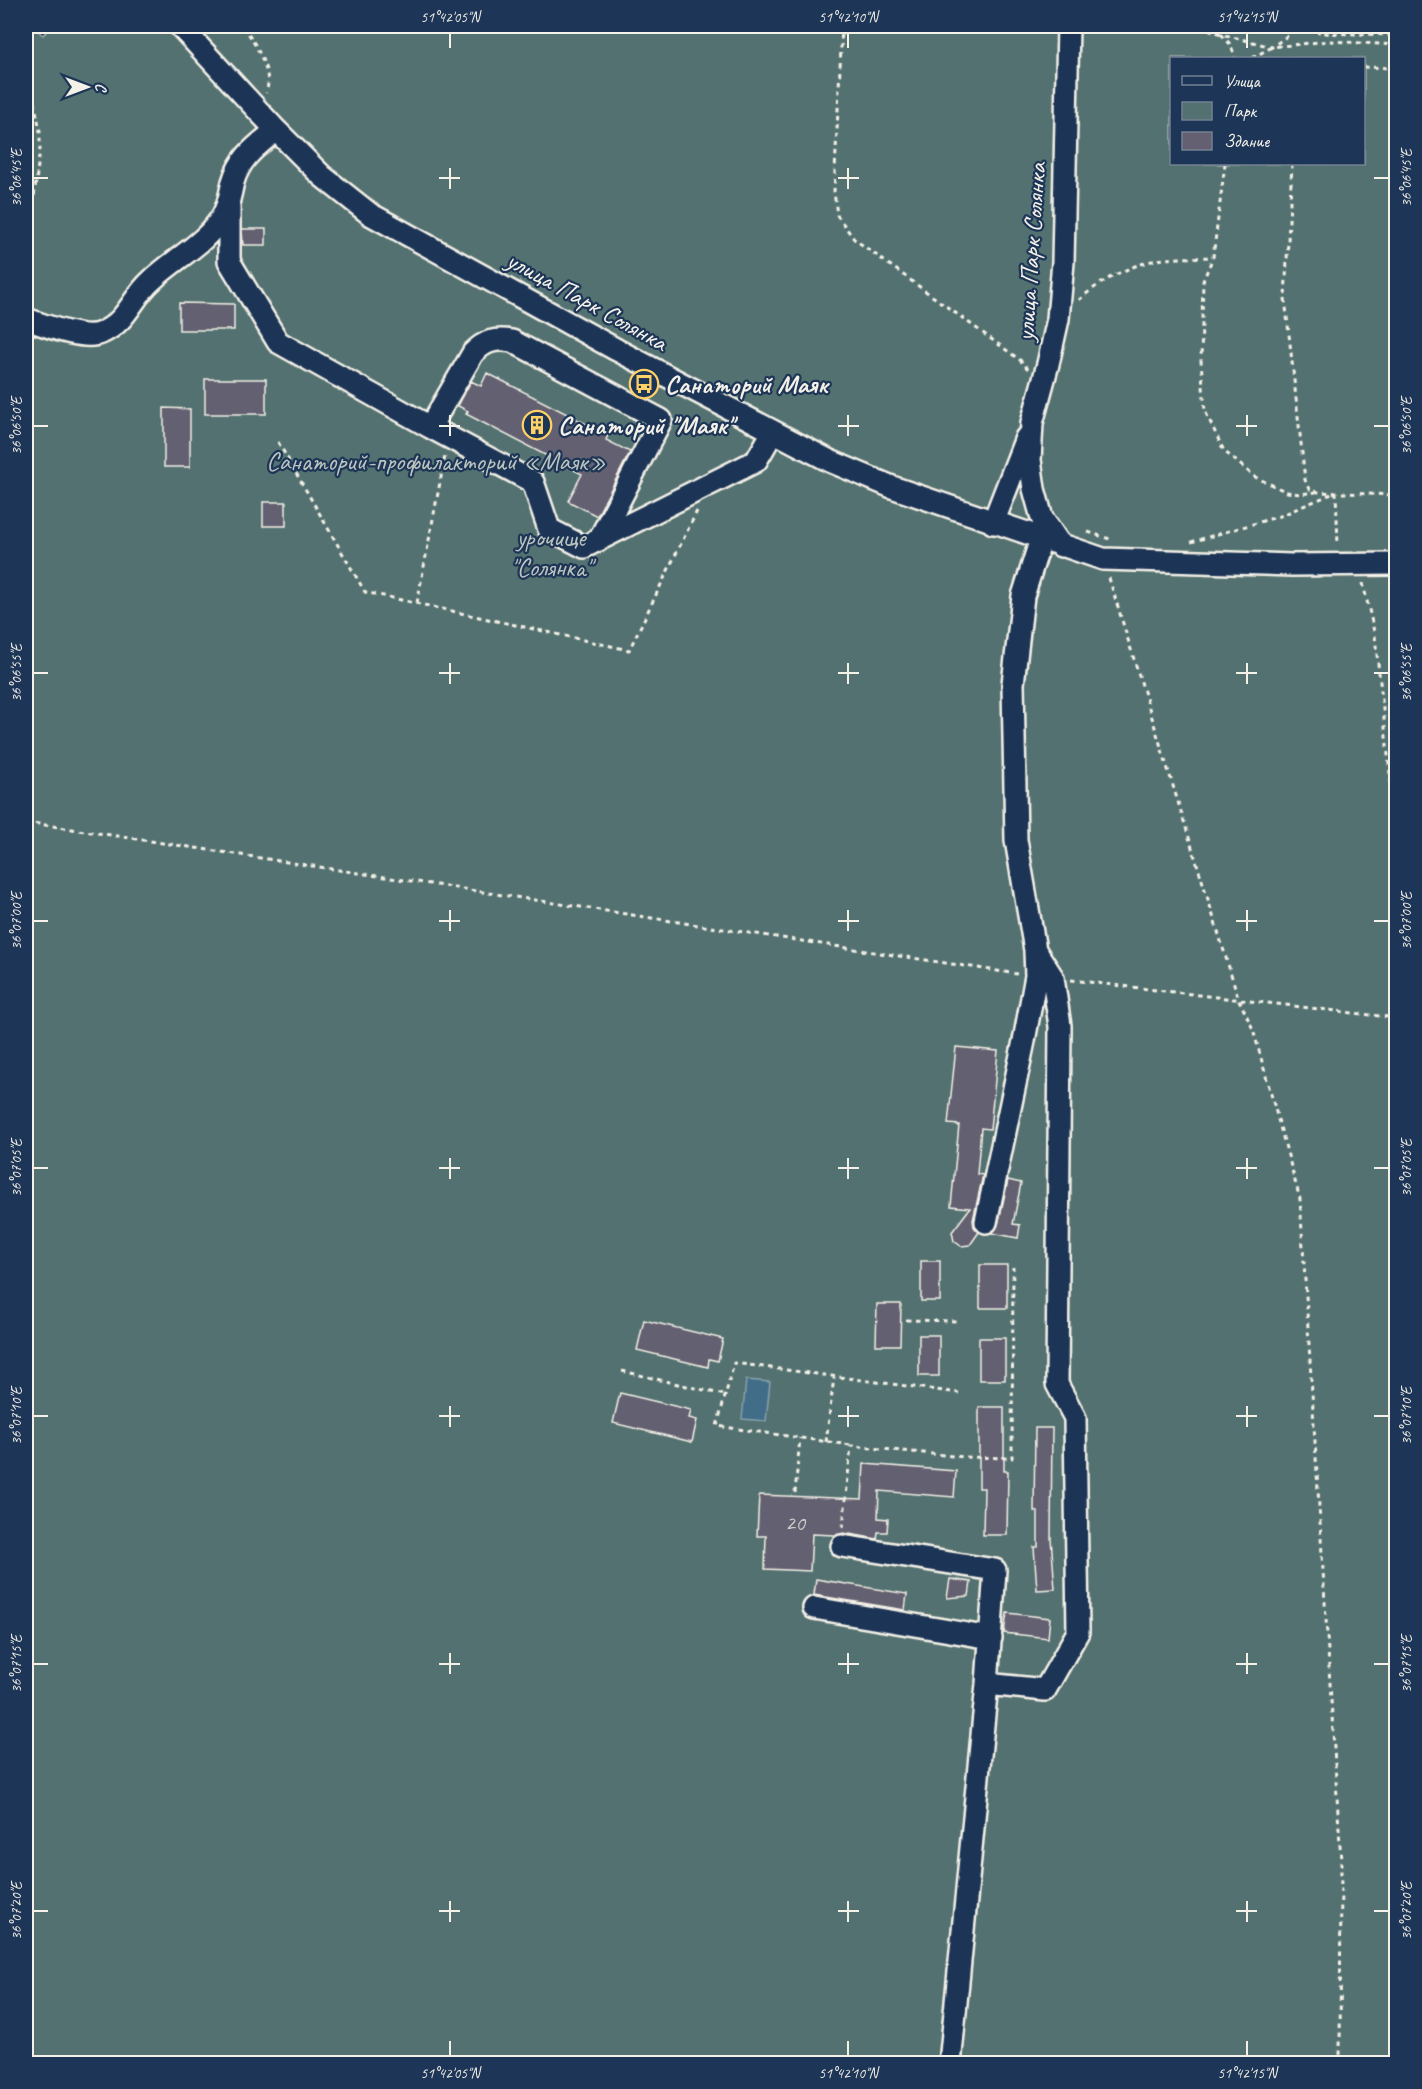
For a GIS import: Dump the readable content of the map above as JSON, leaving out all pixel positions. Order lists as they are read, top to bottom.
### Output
{
  "streets": {
    "street": ["улица Парк Солянка"]
  },
  "parks": ["Санаторий-профилакторий «Маяк»", "урочище \"Солянка\""],
  "places": {
    "bus stop": ["Санаторий Маяк"],
    "building": ["Санаторий \"Маяк\""]
  },
  "house_numbers": ["20"],
  "legend": ["Улица", "Парк", "Здание"],
  "north": "right",
  "coordinates": [
    "51°42'05\"N",
    "51°42'10\"N",
    "51°42'15\"N",
    "36°06'45\"E",
    "36°06'50\"E",
    "36°06'55\"E",
    "36°07'00\"E",
    "36°07'05\"E",
    "36°07'10\"E",
    "36°07'15\"E",
    "36°07'20\"E"
  ]
}
